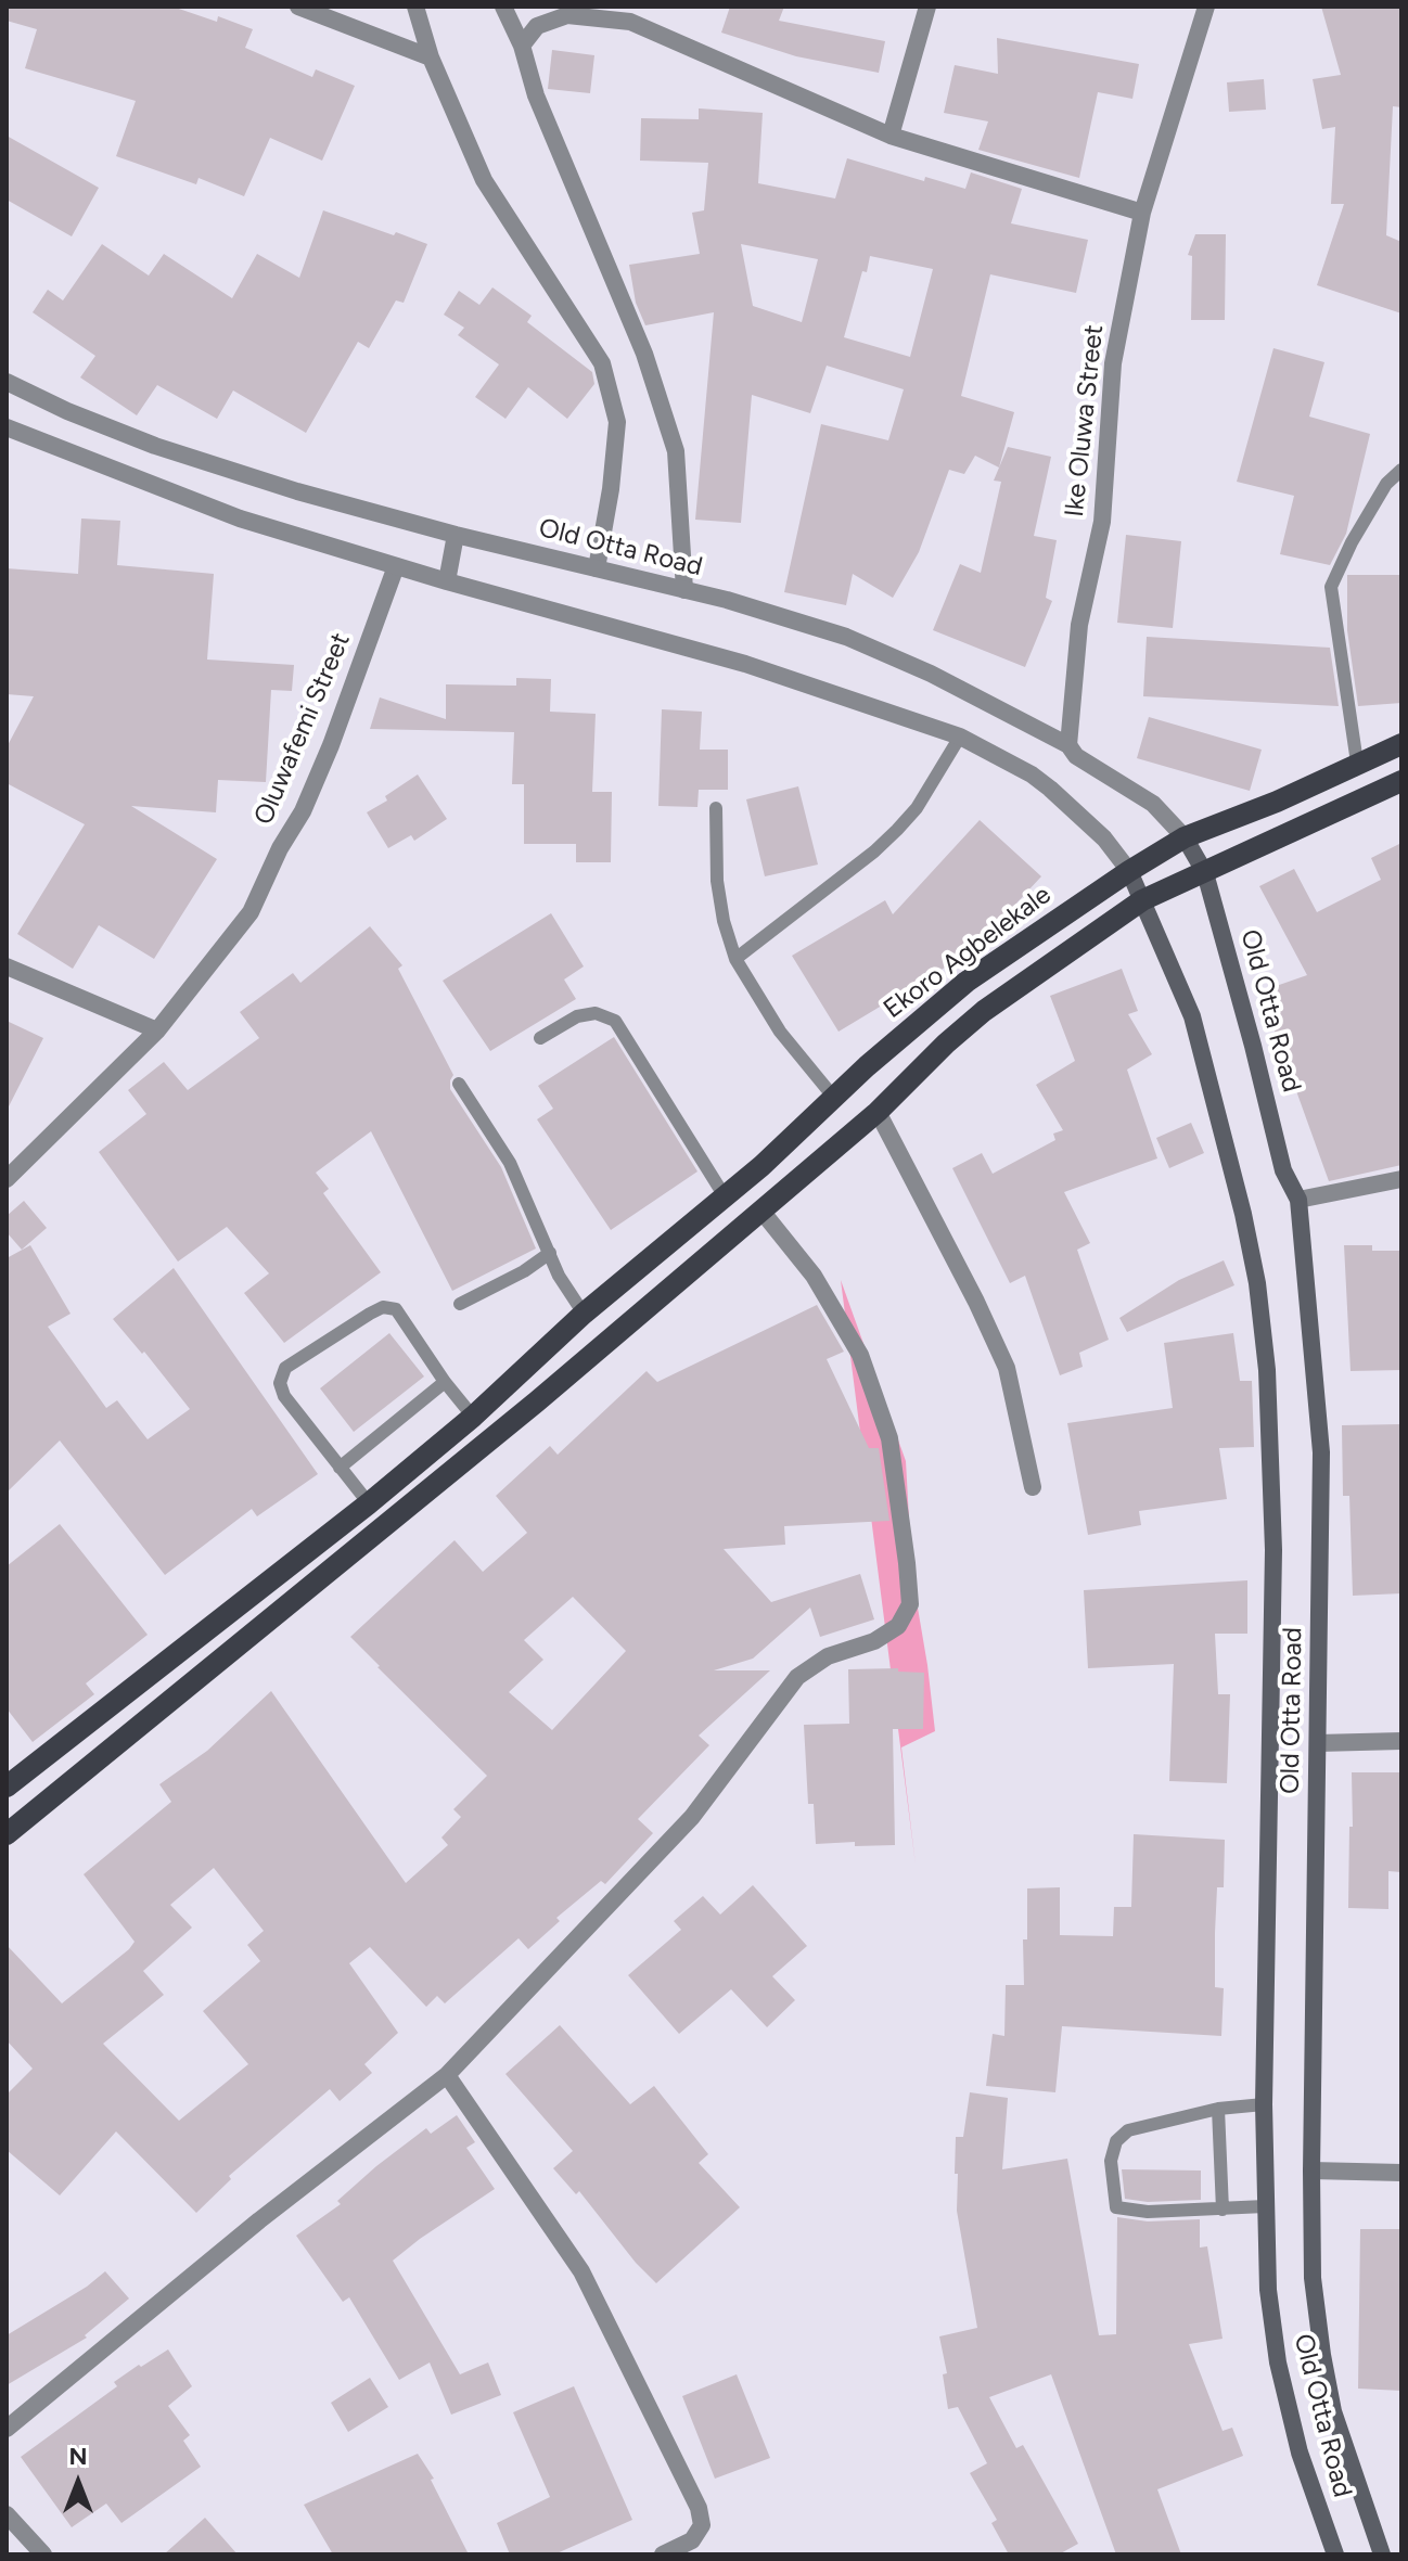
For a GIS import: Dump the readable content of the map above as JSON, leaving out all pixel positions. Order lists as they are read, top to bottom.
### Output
{
  "streets": {
    "main road": ["Old Otta Road", "Ekoro Agbelekale"],
    "street": ["Ike Oluwa Street", "Oluwafemi Street"]
  },
  "crossings": [
    ["Ike Oluwa Street", "Old Otta Road"],
    ["Old Otta Road", "Ekoro Agbelekale"]
  ],
  "north": "top"
}
